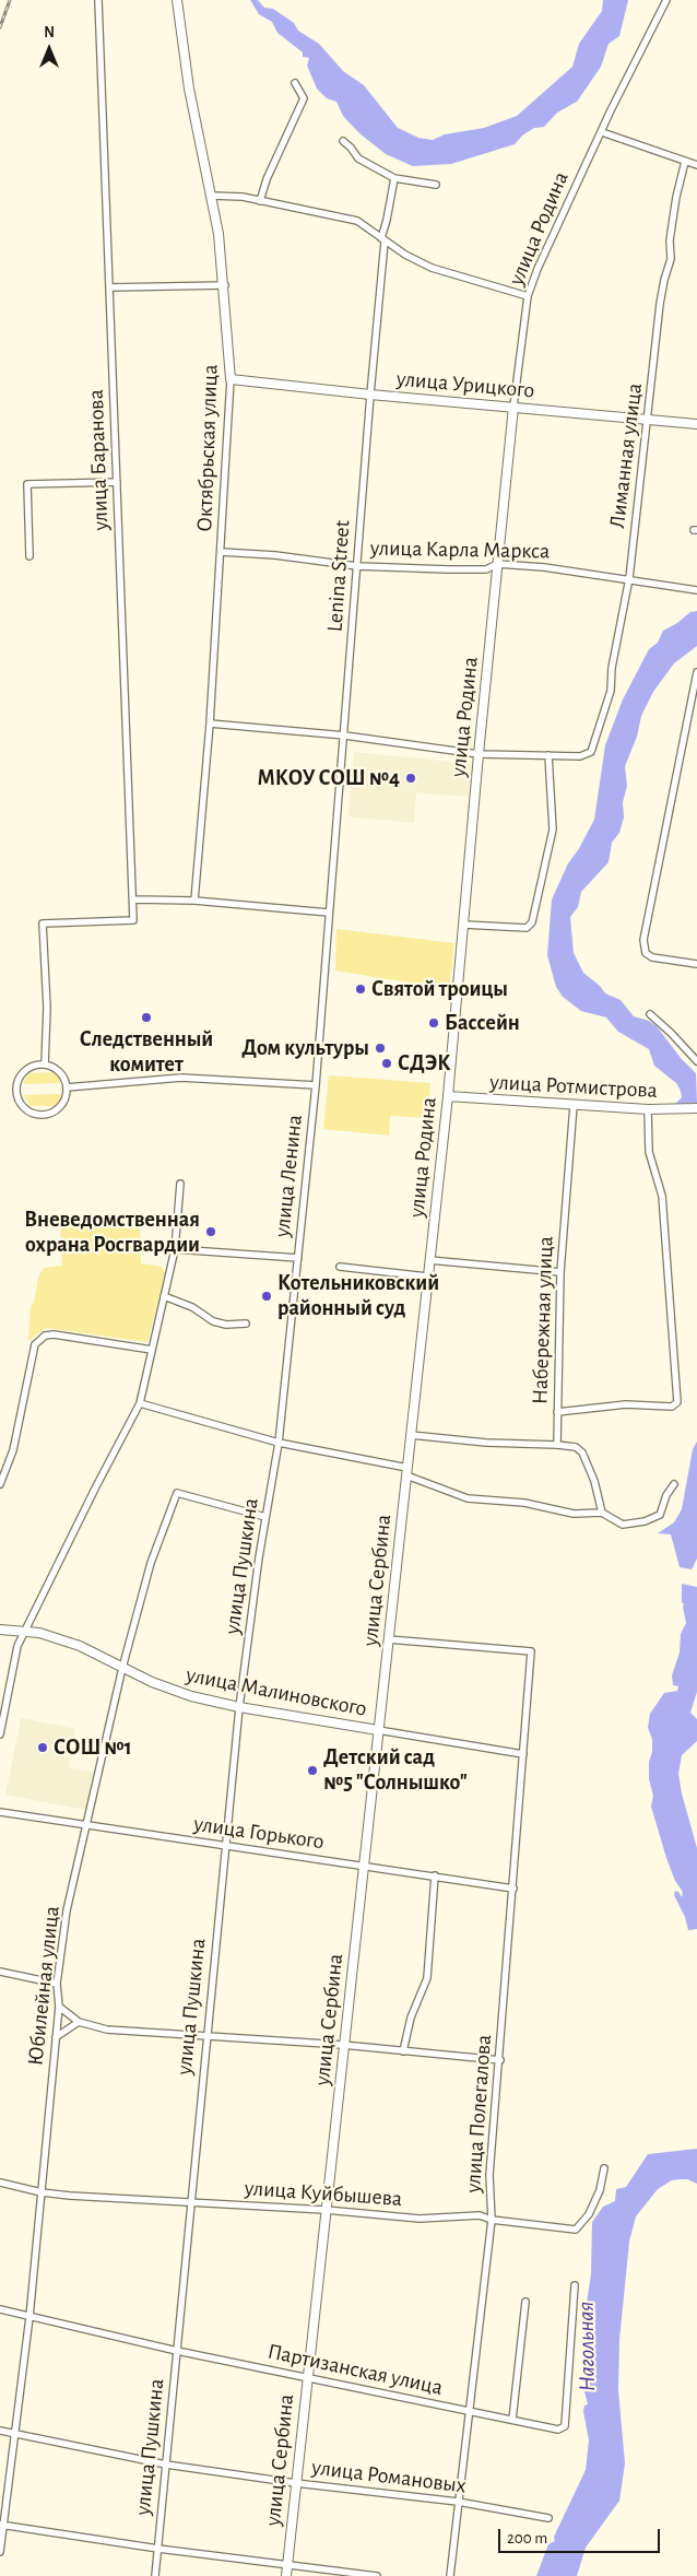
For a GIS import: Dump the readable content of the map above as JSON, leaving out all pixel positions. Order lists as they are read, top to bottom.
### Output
{
  "streets": {
    "street": [
      "улица Родина",
      "улица Урицкого",
      "Октябрьская улица",
      "Лиманная улица",
      "улица Баранова",
      "улица Карла Маркса",
      "Lenina Street",
      "улица Ротмистрова",
      "улица Ленина",
      "Набережная улица",
      "улица Пушкина",
      "улица Сербина",
      "улица Малиновского",
      "улица Горького",
      "Юбилейная улица",
      "улица Полегалова",
      "улица Куйбышева",
      "Партизанская улица",
      "улица Романовых"
    ]
  },
  "crossings": [
    ["улица Родина", "улица Урицкого"],
    ["улица Родина", "улица Карла Маркса"],
    ["улица Родина", "улица Ротмистрова"],
    ["улица Родина", "улица Сербина"],
    ["улица Урицкого", "Октябрьская улица"],
    ["улица Урицкого", "Лиманная улица"],
    ["улица Урицкого", "Lenina Street"],
    ["Октябрьская улица", "улица Карла Маркса"],
    ["Лиманная улица", "улица Карла Маркса"],
    ["улица Карла Маркса", "Lenina Street"],
    ["Lenina Street", "улица Ленина"],
    ["улица Ротмистрова", "Набережная улица"],
    ["улица Ленина", "улица Пушкина"],
    ["улица Пушкина", "улица Малиновского"],
    ["улица Пушкина", "улица Горького"],
    ["улица Пушкина", "Юбилейная улица"],
    ["улица Пушкина", "улица Куйбышева"],
    ["улица Пушкина", "Партизанская улица"],
    ["улица Пушкина", "улица Романовых"],
    ["улица Сербина", "улица Малиновского"],
    ["улица Сербина", "улица Горького"],
    ["улица Сербина", "улица Полегалова"],
    ["улица Сербина", "улица Куйбышева"],
    ["улица Сербина", "Партизанская улица"],
    ["улица Сербина", "улица Романовых"],
    ["улица Малиновского", "Юбилейная улица"],
    ["улица Малиновского", "улица Полегалова"],
    ["улица Горького", "Юбилейная улица"],
    ["улица Горького", "улица Полегалова"],
    ["Юбилейная улица", "улица Куйбышева"],
    ["Юбилейная улица", "Партизанская улица"],
    ["Юбилейная улица", "улица Романовых"],
    ["улица Полегалова", "улица Куйбышева"],
    ["улица Полегалова", "Партизанская улица"],
    ["улица Полегалова", "улица Романовых"]
  ],
  "water": ["Нагольная"],
  "places": [
    "МКОУ СОШ №4",
    "Святой троицы",
    "Следственный комитет",
    "Бассейн",
    "Дом культуры",
    "СДЭК",
    "Вневедомственная охрана Росгвардии",
    "Котельниковский районный суд",
    "СОШ №1",
    "Детский сад №5 \"Солнышко\""
  ],
  "scale_bar": "200 m",
  "north": "top"
}
